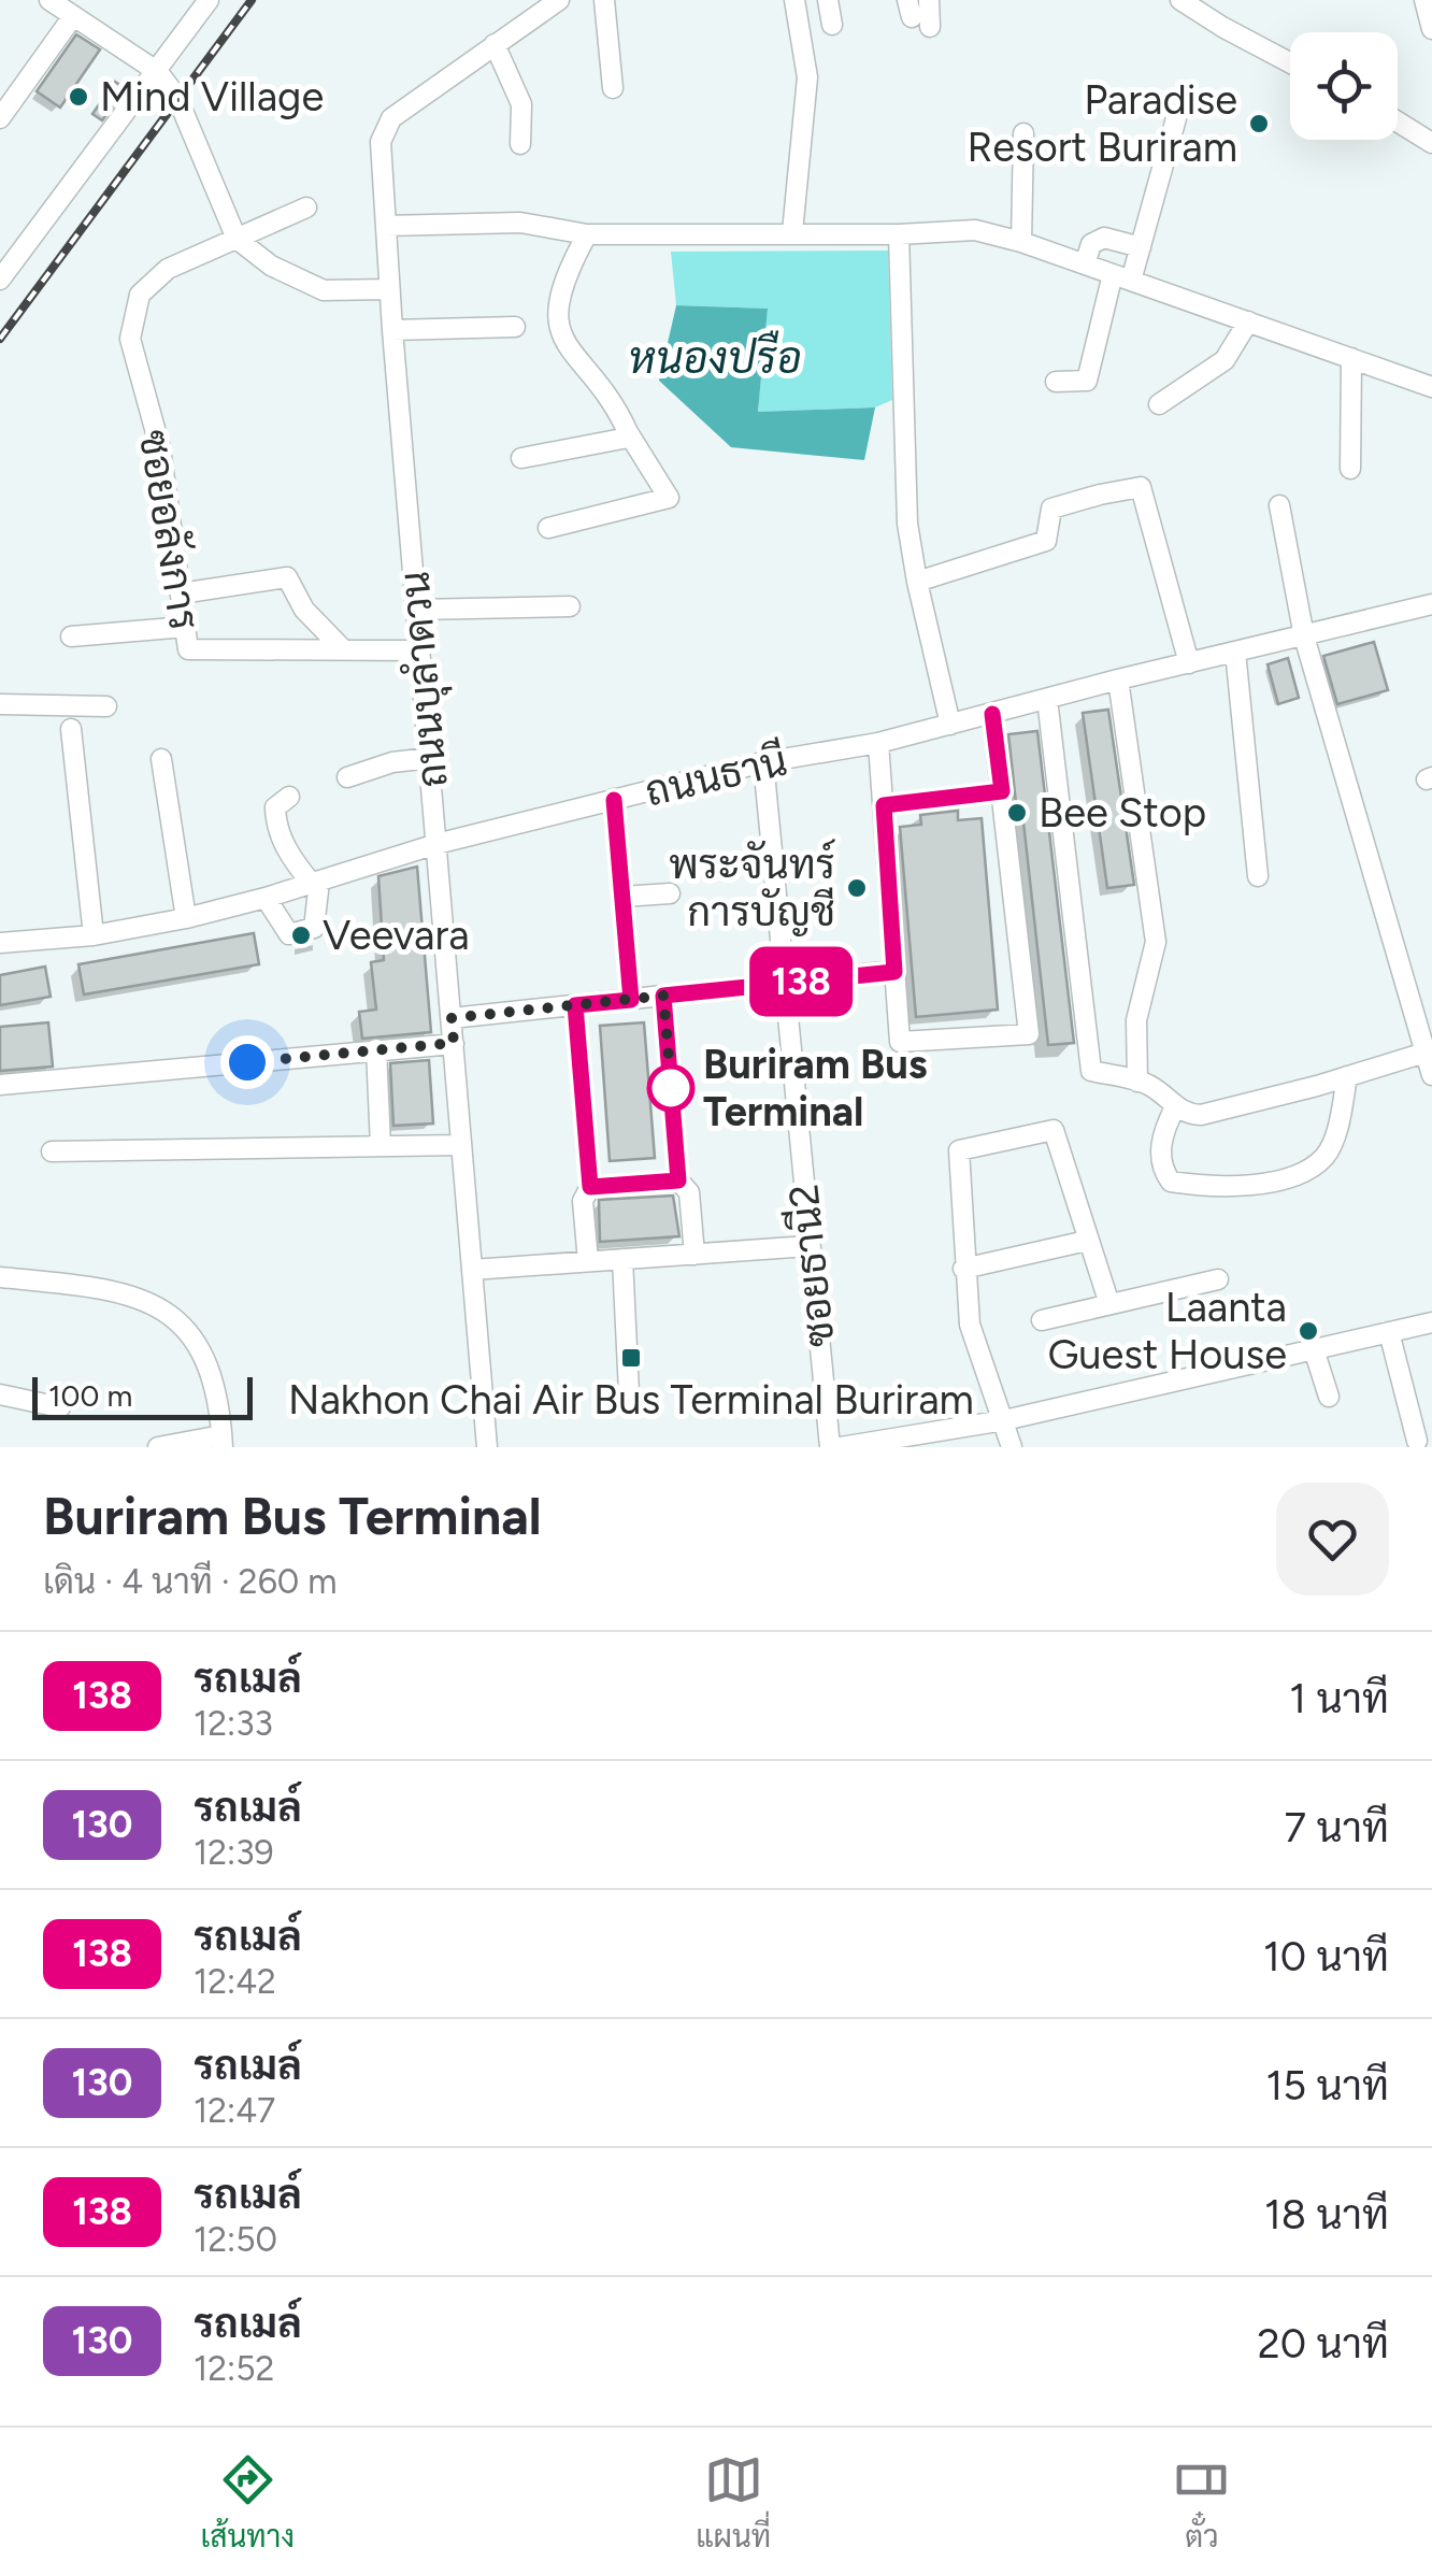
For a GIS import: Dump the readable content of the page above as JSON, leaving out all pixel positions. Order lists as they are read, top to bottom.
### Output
{
  "streets": {
    "street": [
      "ซอยอลังการ",
      "ถนนบุลำดวน",
      "ถนนธานี",
      "ซอยธานี2"
    ]
  },
  "crossings": [
    ["ซอยอลังการ", "ถนนบุลำดวน"],
    ["ถนนบุลำดวน", "ถนนธานี"],
    ["ถนนธานี", "ซอยธานี2"]
  ],
  "water": ["หนองปรือ"],
  "places": {
    "other": [
      "Mind Village",
      "Paradise Resort Buriram",
      "Bee Stop",
      "พระจันทร์ การบัญชี",
      "Veevara",
      "Buriram Bus Terminal",
      "Laanta Guest House"
    ],
    "transit": ["Nakhon Chai Air Bus Terminal Buriram"]
  },
  "lines": ["bus line 138"],
  "scale_bar": "100 m",
  "page": {
    "on_map": "138",
    "scale": "100 m",
    "heading": ["Buriram Bus Terminal", "เดิน · 4 นาที · 260 m"],
    "list": [
      {
        "mark": "138",
        "name": "รถเมล์",
        "note": "12:33",
        "value": "1 นาที"
      },
      {
        "mark": "130",
        "name": "รถเมล์",
        "note": "12:39",
        "value": "7 นาที"
      },
      {
        "mark": "138",
        "name": "รถเมล์",
        "note": "12:42",
        "value": "10 นาที"
      },
      {
        "mark": "130",
        "name": "รถเมล์",
        "note": "12:47",
        "value": "15 นาที"
      },
      {
        "mark": "138",
        "name": "รถเมล์",
        "note": "12:50",
        "value": "18 นาที"
      },
      {
        "mark": "130",
        "name": "รถเมล์",
        "note": "12:52",
        "value": "20 นาที"
      }
    ],
    "tabs": ["เส้นทาง", "แผนที่", "ตั๋ว"]
  }
}
